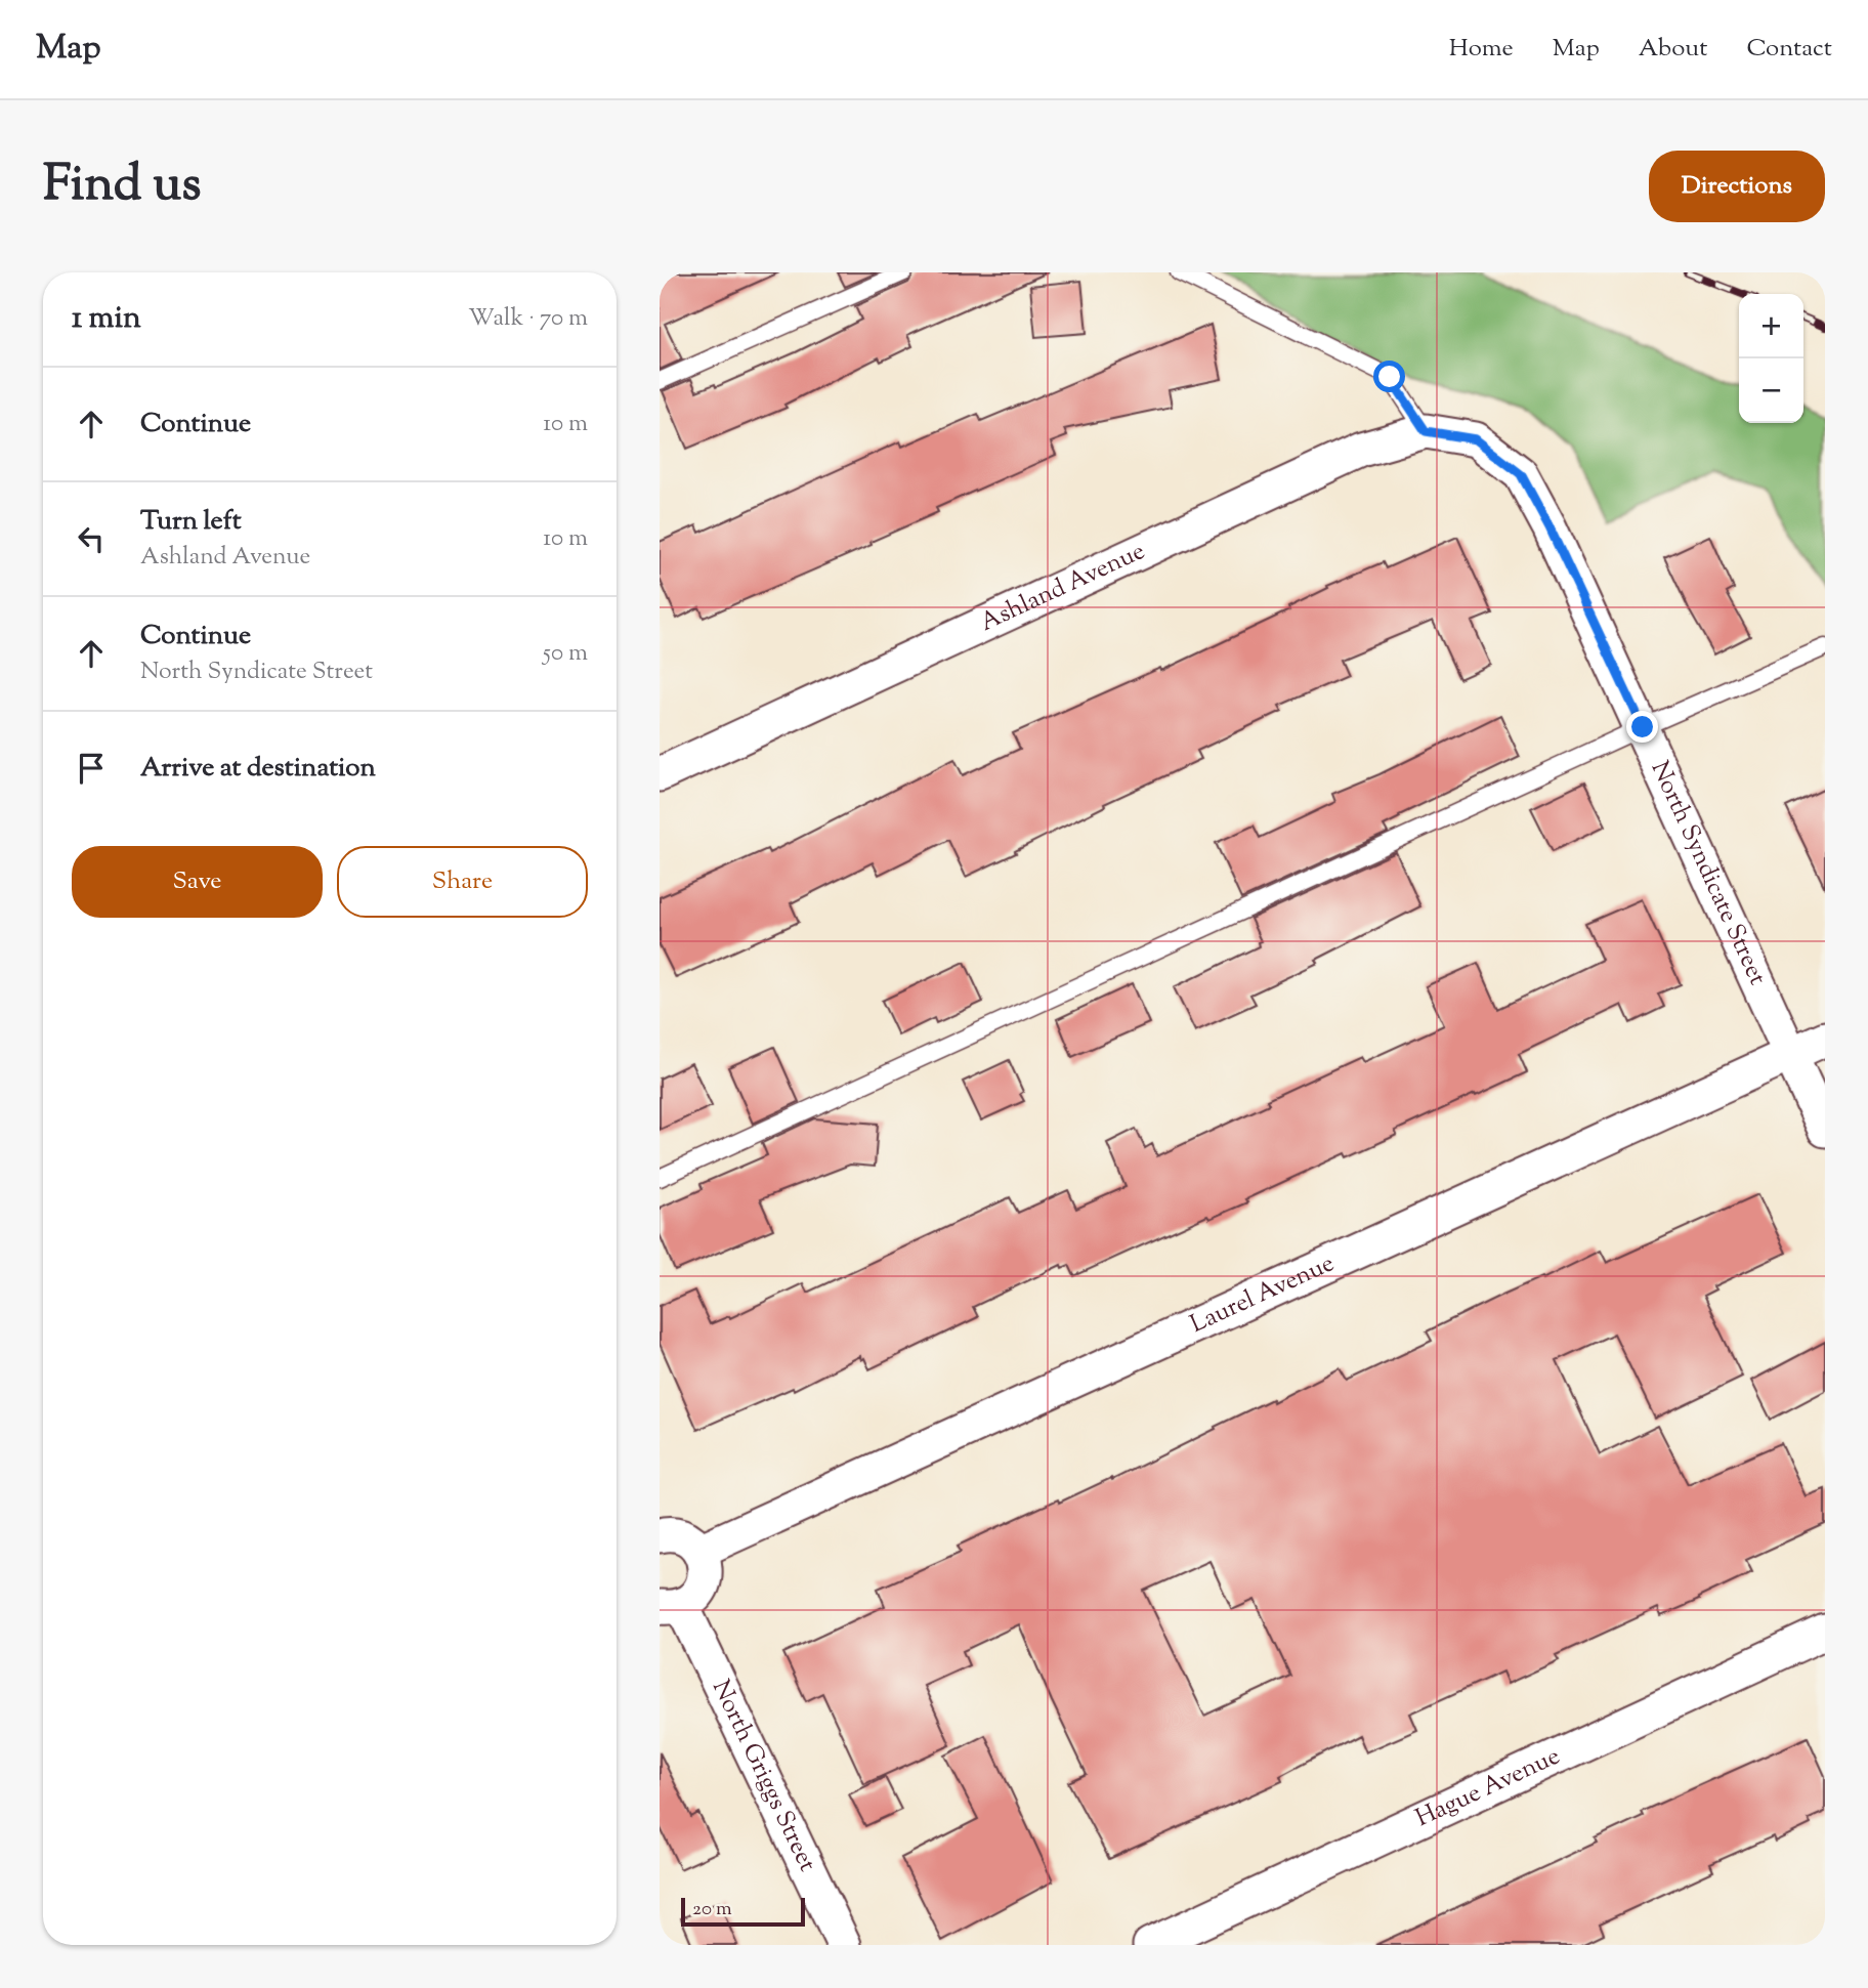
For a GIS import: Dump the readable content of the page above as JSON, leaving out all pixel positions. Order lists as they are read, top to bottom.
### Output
{
  "streets": {
    "street": [
      "Ashland Avenue",
      "North Syndicate Street",
      "Laurel Avenue",
      "North Griggs Street",
      "Hague Avenue"
    ]
  },
  "crossings": [
    ["Ashland Avenue", "North Syndicate Street"],
    ["North Syndicate Street", "Laurel Avenue"]
  ],
  "scale_bar": "20 m",
  "page": {
    "header": "Map",
    "nav": [
      "Home",
      "Map",
      "About",
      "Contact"
    ],
    "title": "Find us",
    "buttons": [
      "Directions",
      ["Save", "Share"]
    ],
    "heading": ["1 min", "Walk · 70 m"],
    "map_buttons": ["+", "−"],
    "list": [
      ["Continue", "10 m"],
      ["Turn left", "Ashland Avenue", "10 m"],
      ["Continue", "North Syndicate Street", "50 m"],
      "Arrive at destination"
    ],
    "scale": "20 m"
  }
}
